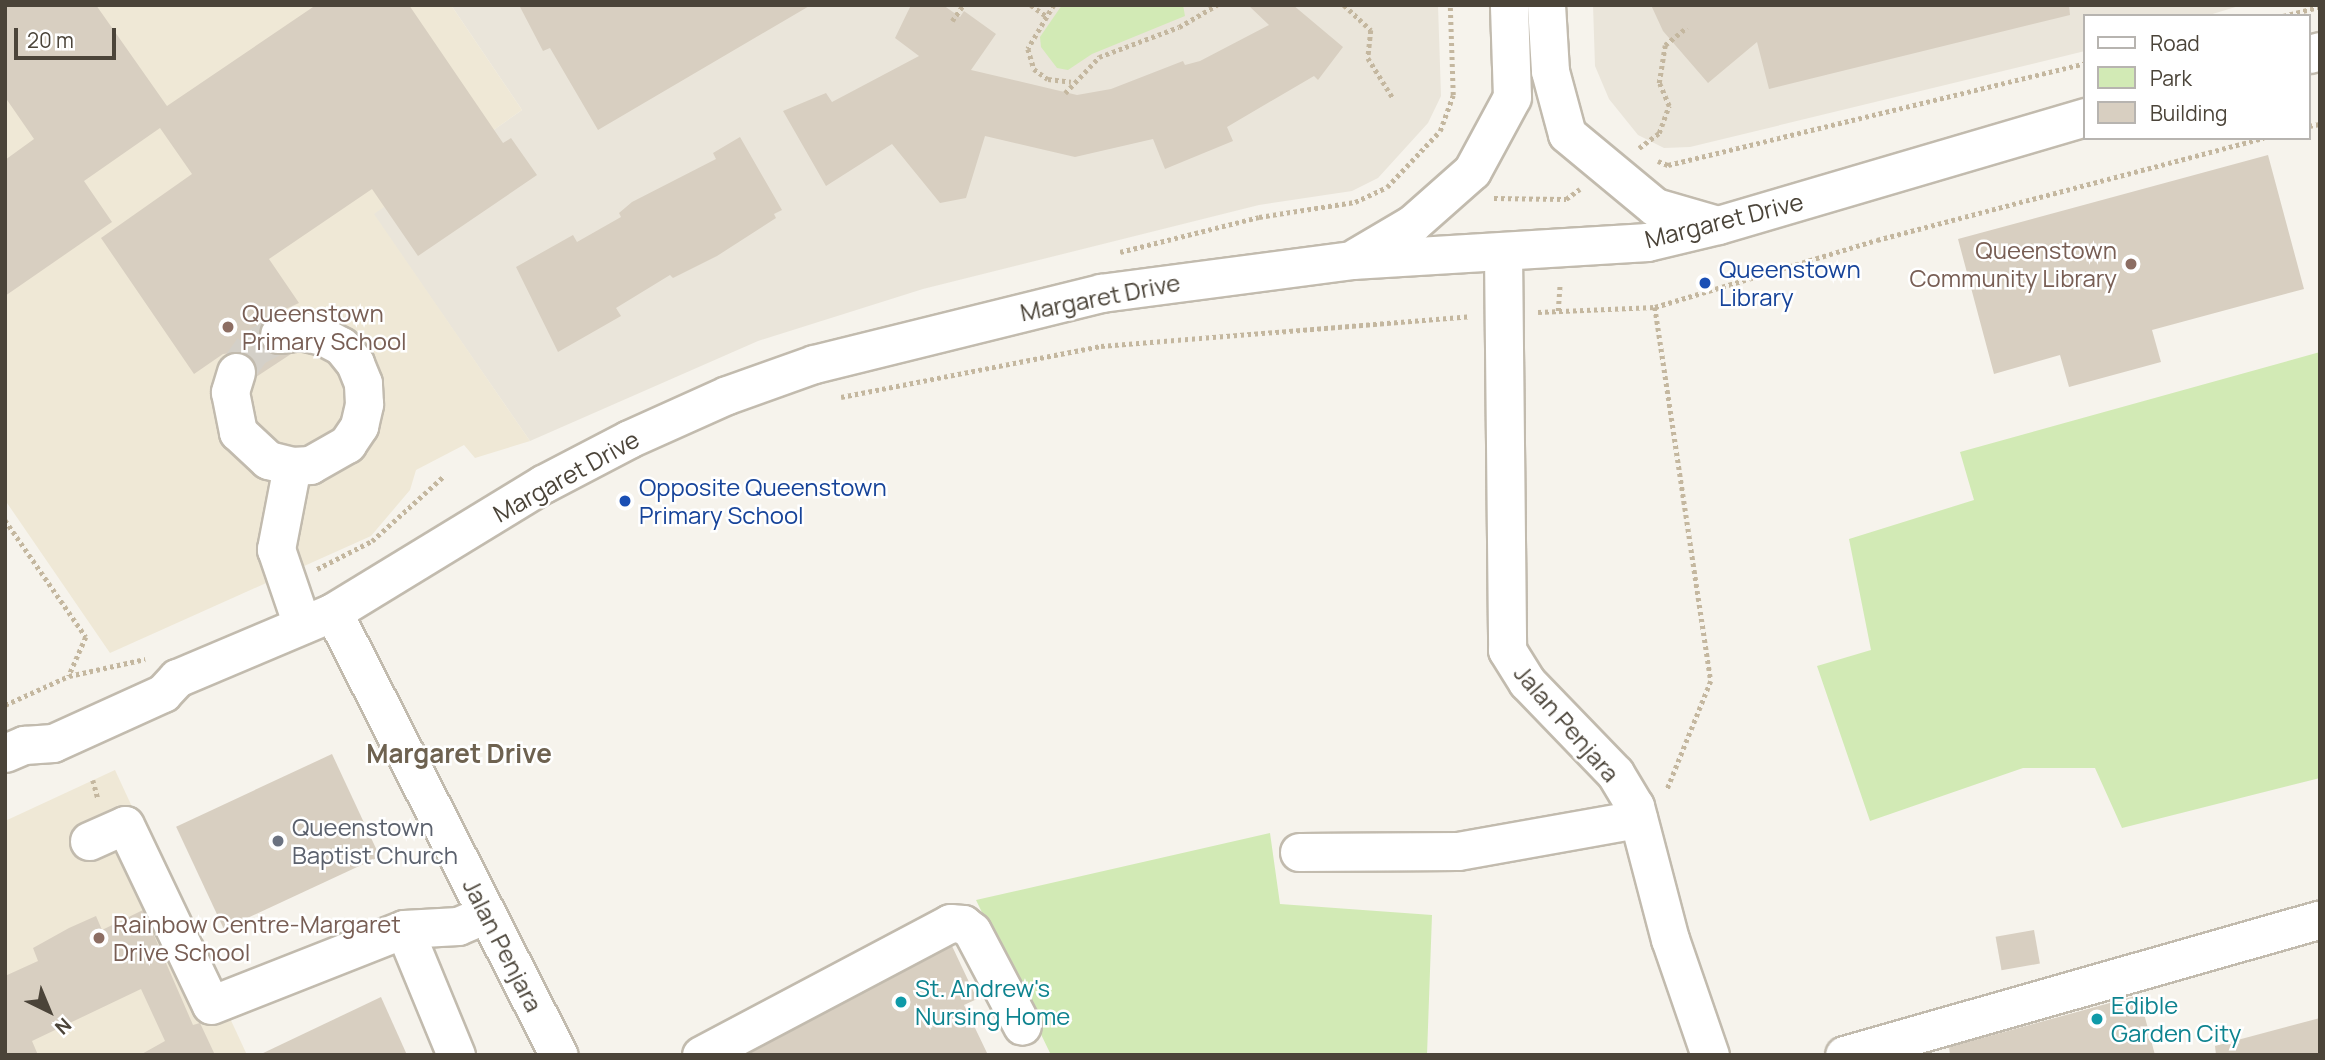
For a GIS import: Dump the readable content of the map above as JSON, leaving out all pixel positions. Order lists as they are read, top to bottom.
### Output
{
  "streets": {
    "street": ["Margaret Drive", "Jalan Penjara"]
  },
  "crossings": [
    ["Margaret Drive", "Jalan Penjara"]
  ],
  "districts": ["Margaret Drive"],
  "places": [
    "Queenstown Community Library",
    "Queenstown Library",
    "Queenstown Primary School",
    "Opposite Queenstown Primary School",
    "Queenstown Baptist Church",
    "Rainbow Centre-Margaret Drive School",
    "St. Andrew's Nursing Home",
    "Edible Garden City"
  ],
  "legend": ["Road", "Park", "Building"],
  "scale_bar": "20 m",
  "north": "bottom right"
}
